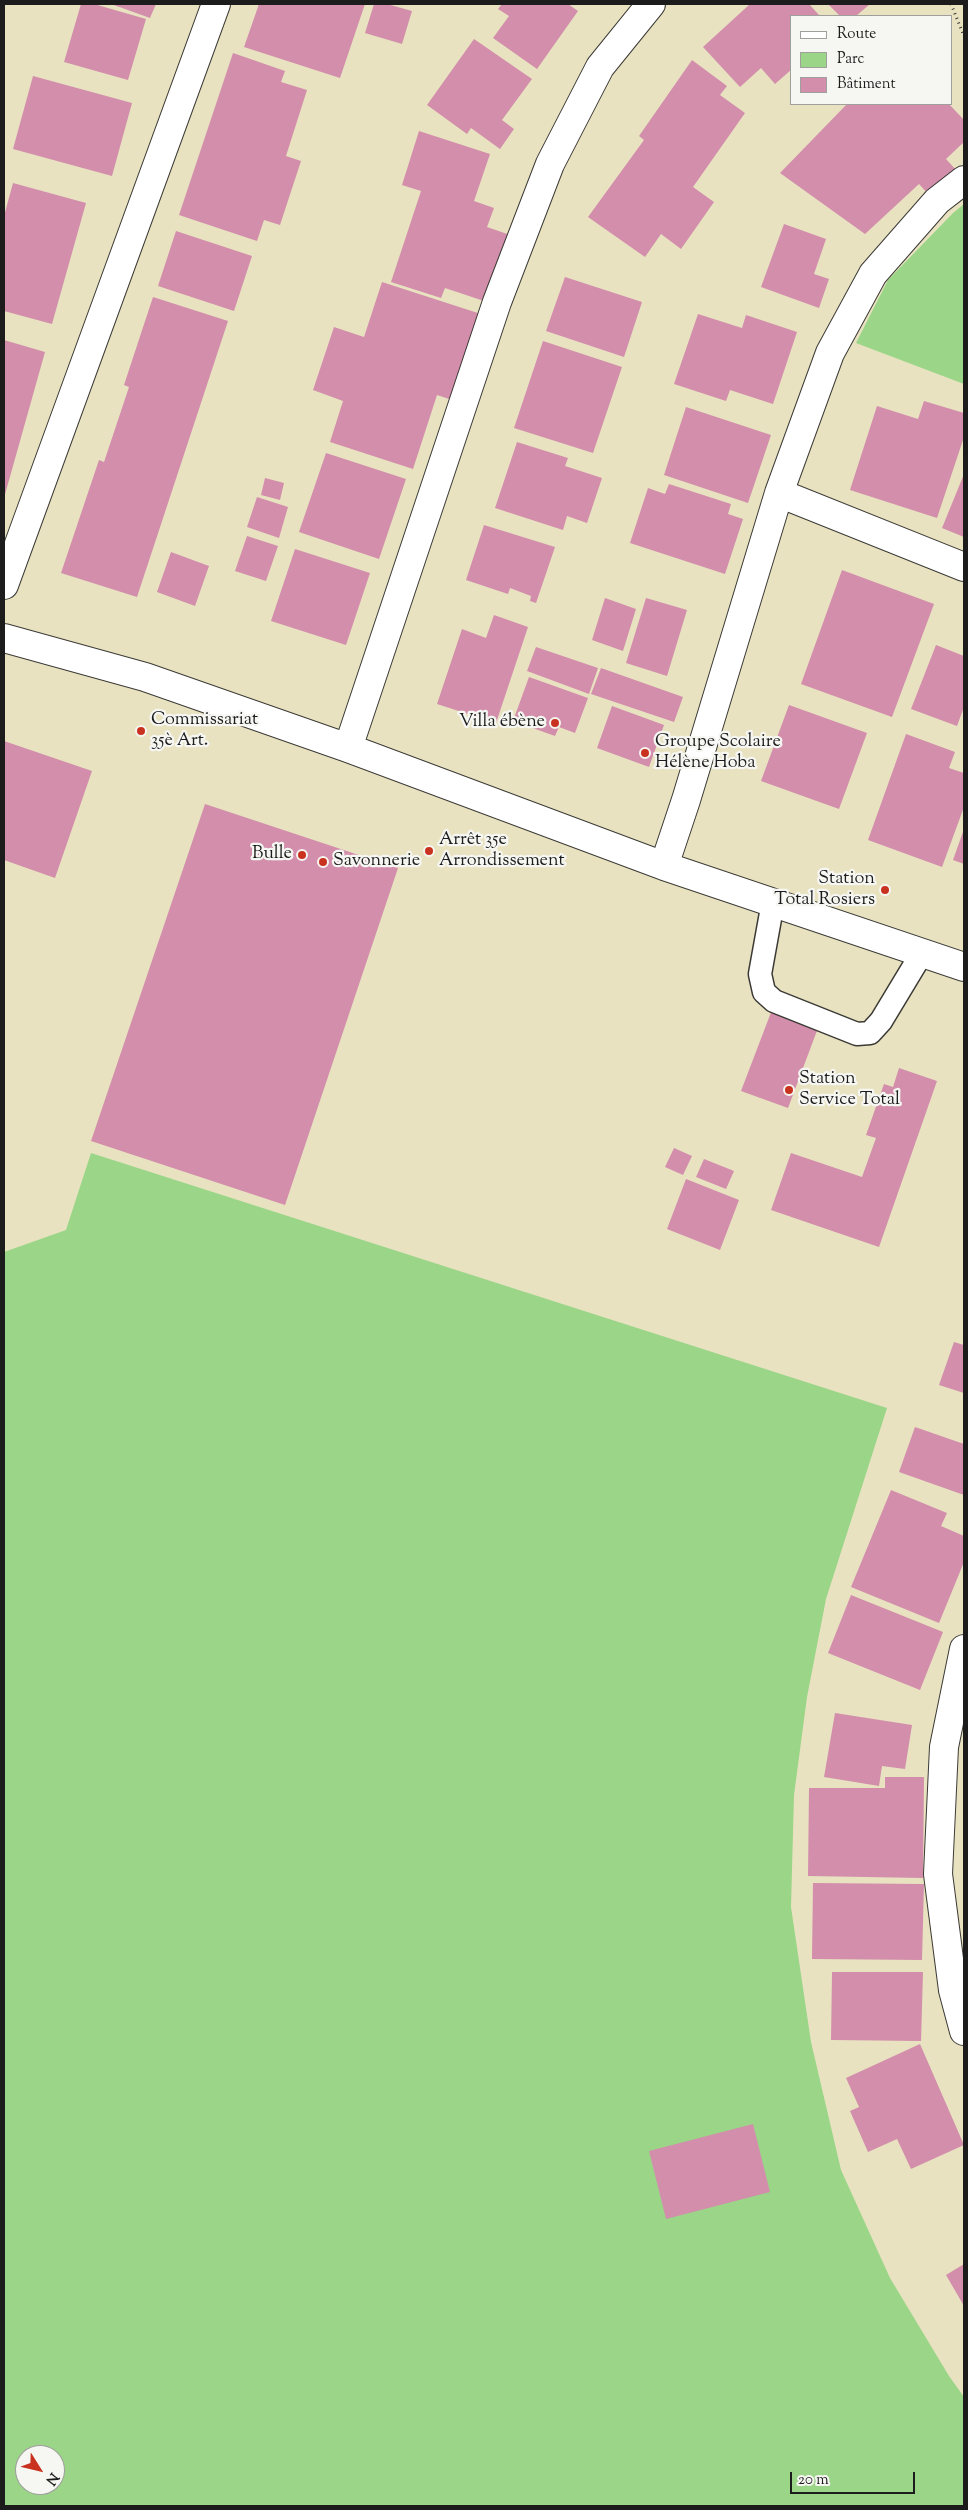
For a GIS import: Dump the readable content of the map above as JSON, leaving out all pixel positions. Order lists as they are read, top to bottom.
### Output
{
  "places": [
    "Villa ébène",
    "Commissariat 35è Art.",
    "Groupe Scolaire Hélène Hoba",
    "Arrêt 35e Arrondissement",
    "Bulle",
    "Savonnerie",
    "Station Total Rosiers",
    "Station Service Total"
  ],
  "legend": ["Route", "Parc", "Bâtiment"],
  "scale_bar": "20 m",
  "north": "bottom right"
}
